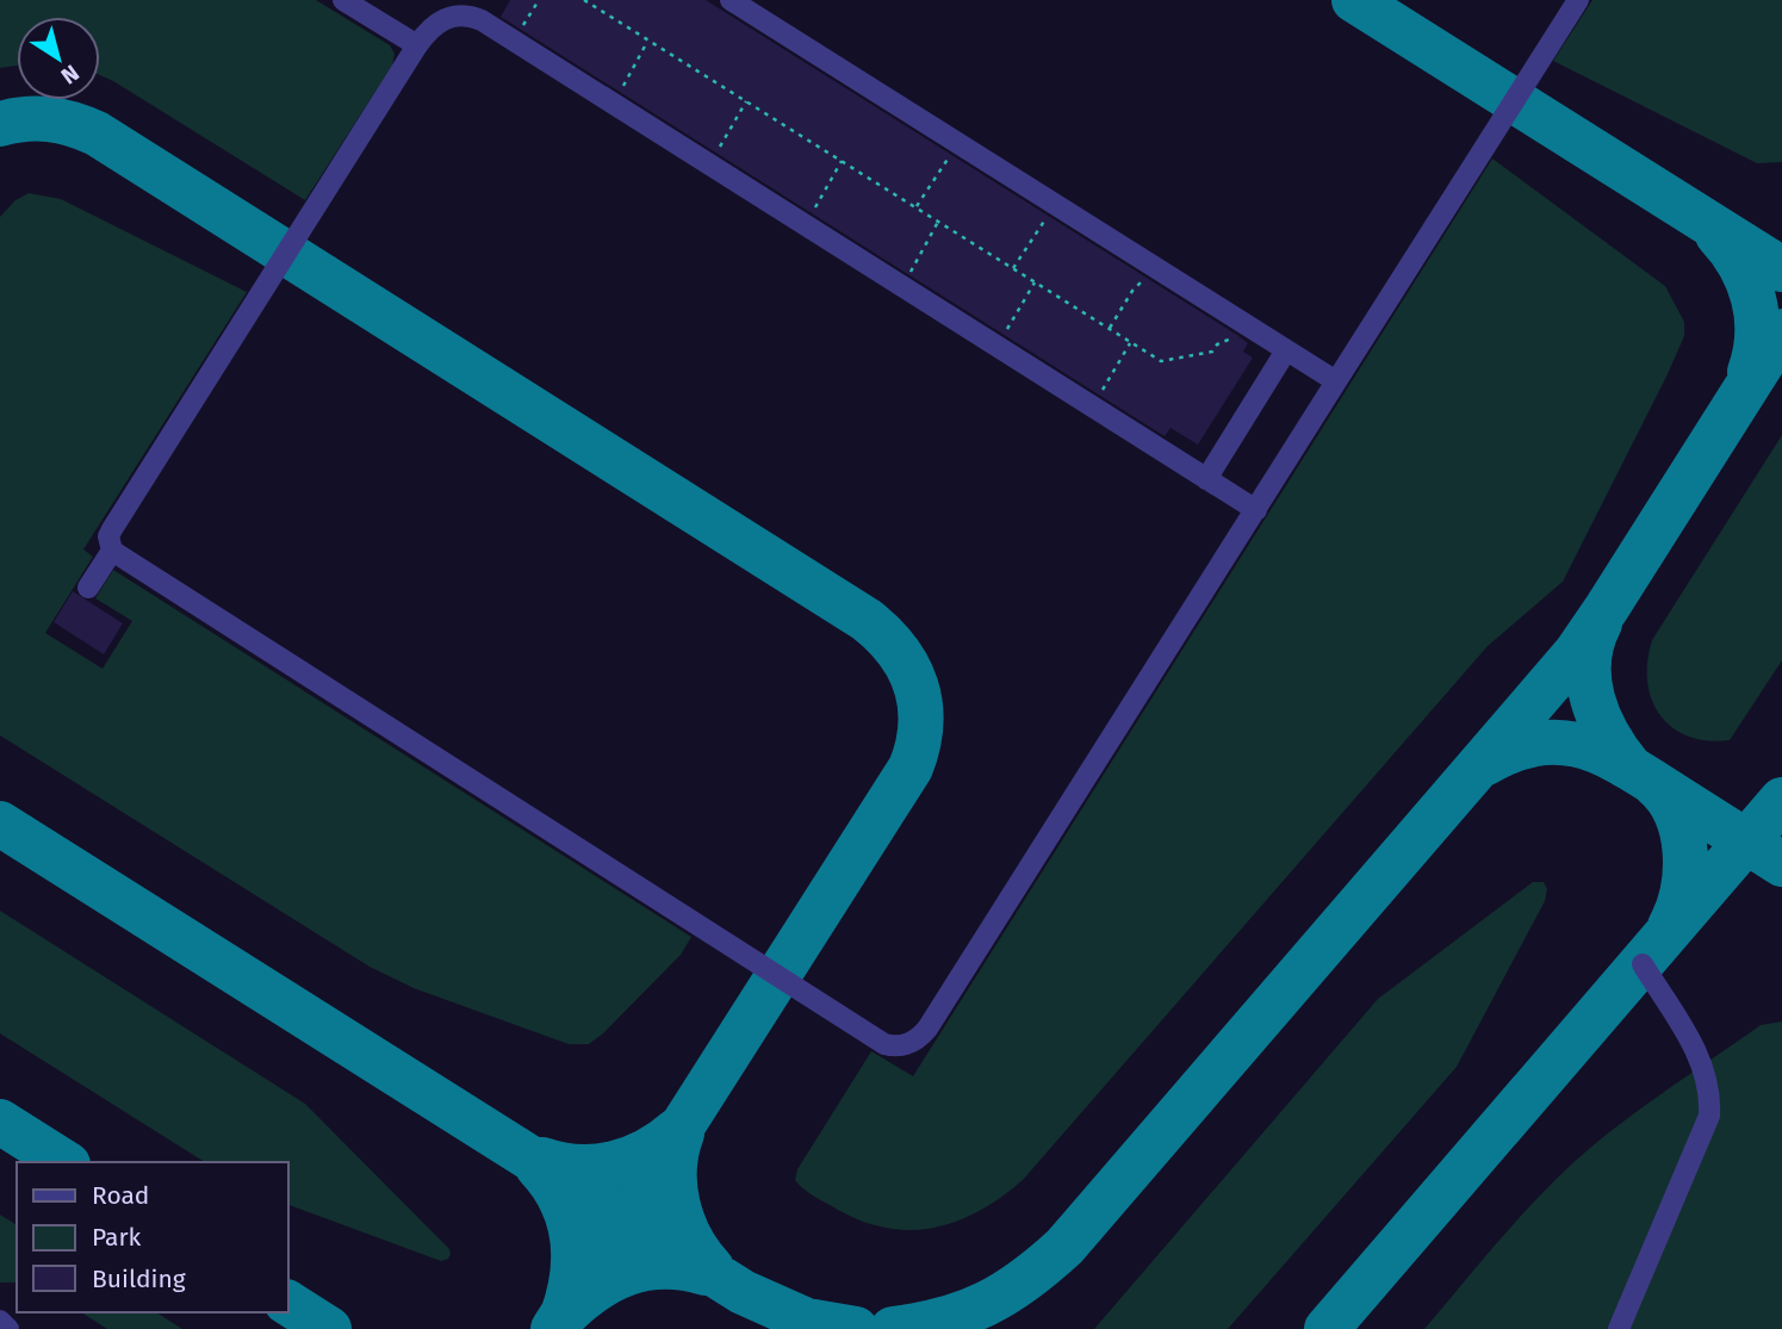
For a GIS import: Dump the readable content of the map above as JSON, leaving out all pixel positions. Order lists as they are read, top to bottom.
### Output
{
  "legend": ["Road", "Park", "Building"],
  "north": "bottom right"
}
